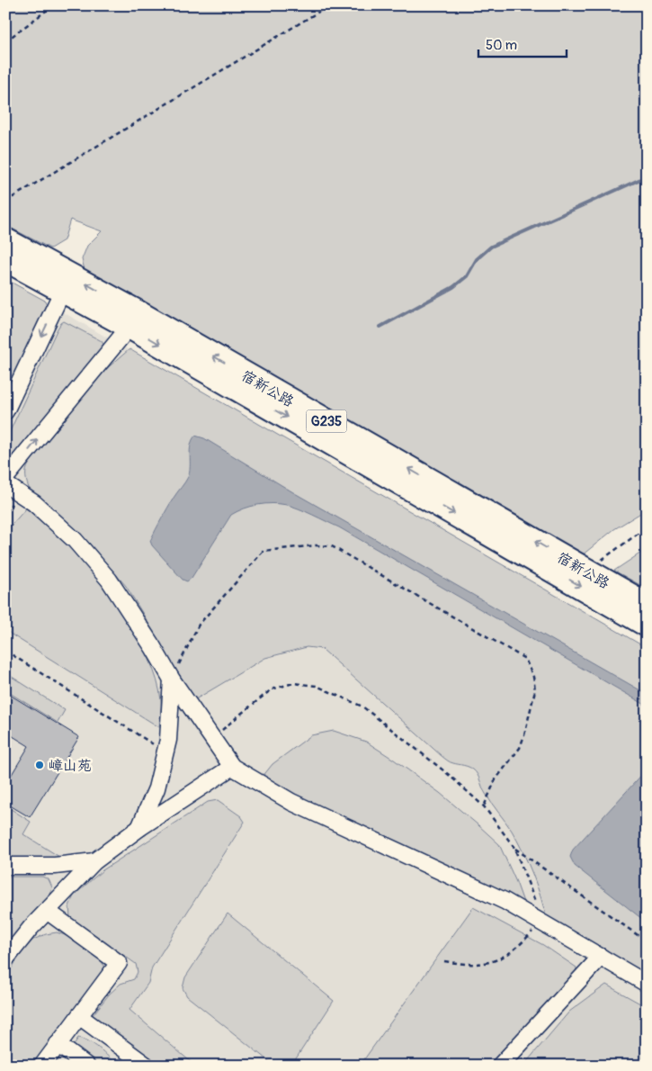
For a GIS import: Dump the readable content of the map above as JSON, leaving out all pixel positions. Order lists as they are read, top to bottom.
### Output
{
  "streets": {
    "highway": ["宿新公路", "G235"]
  },
  "places": ["嶂山苑"],
  "scale_bar": "50 m"
}
